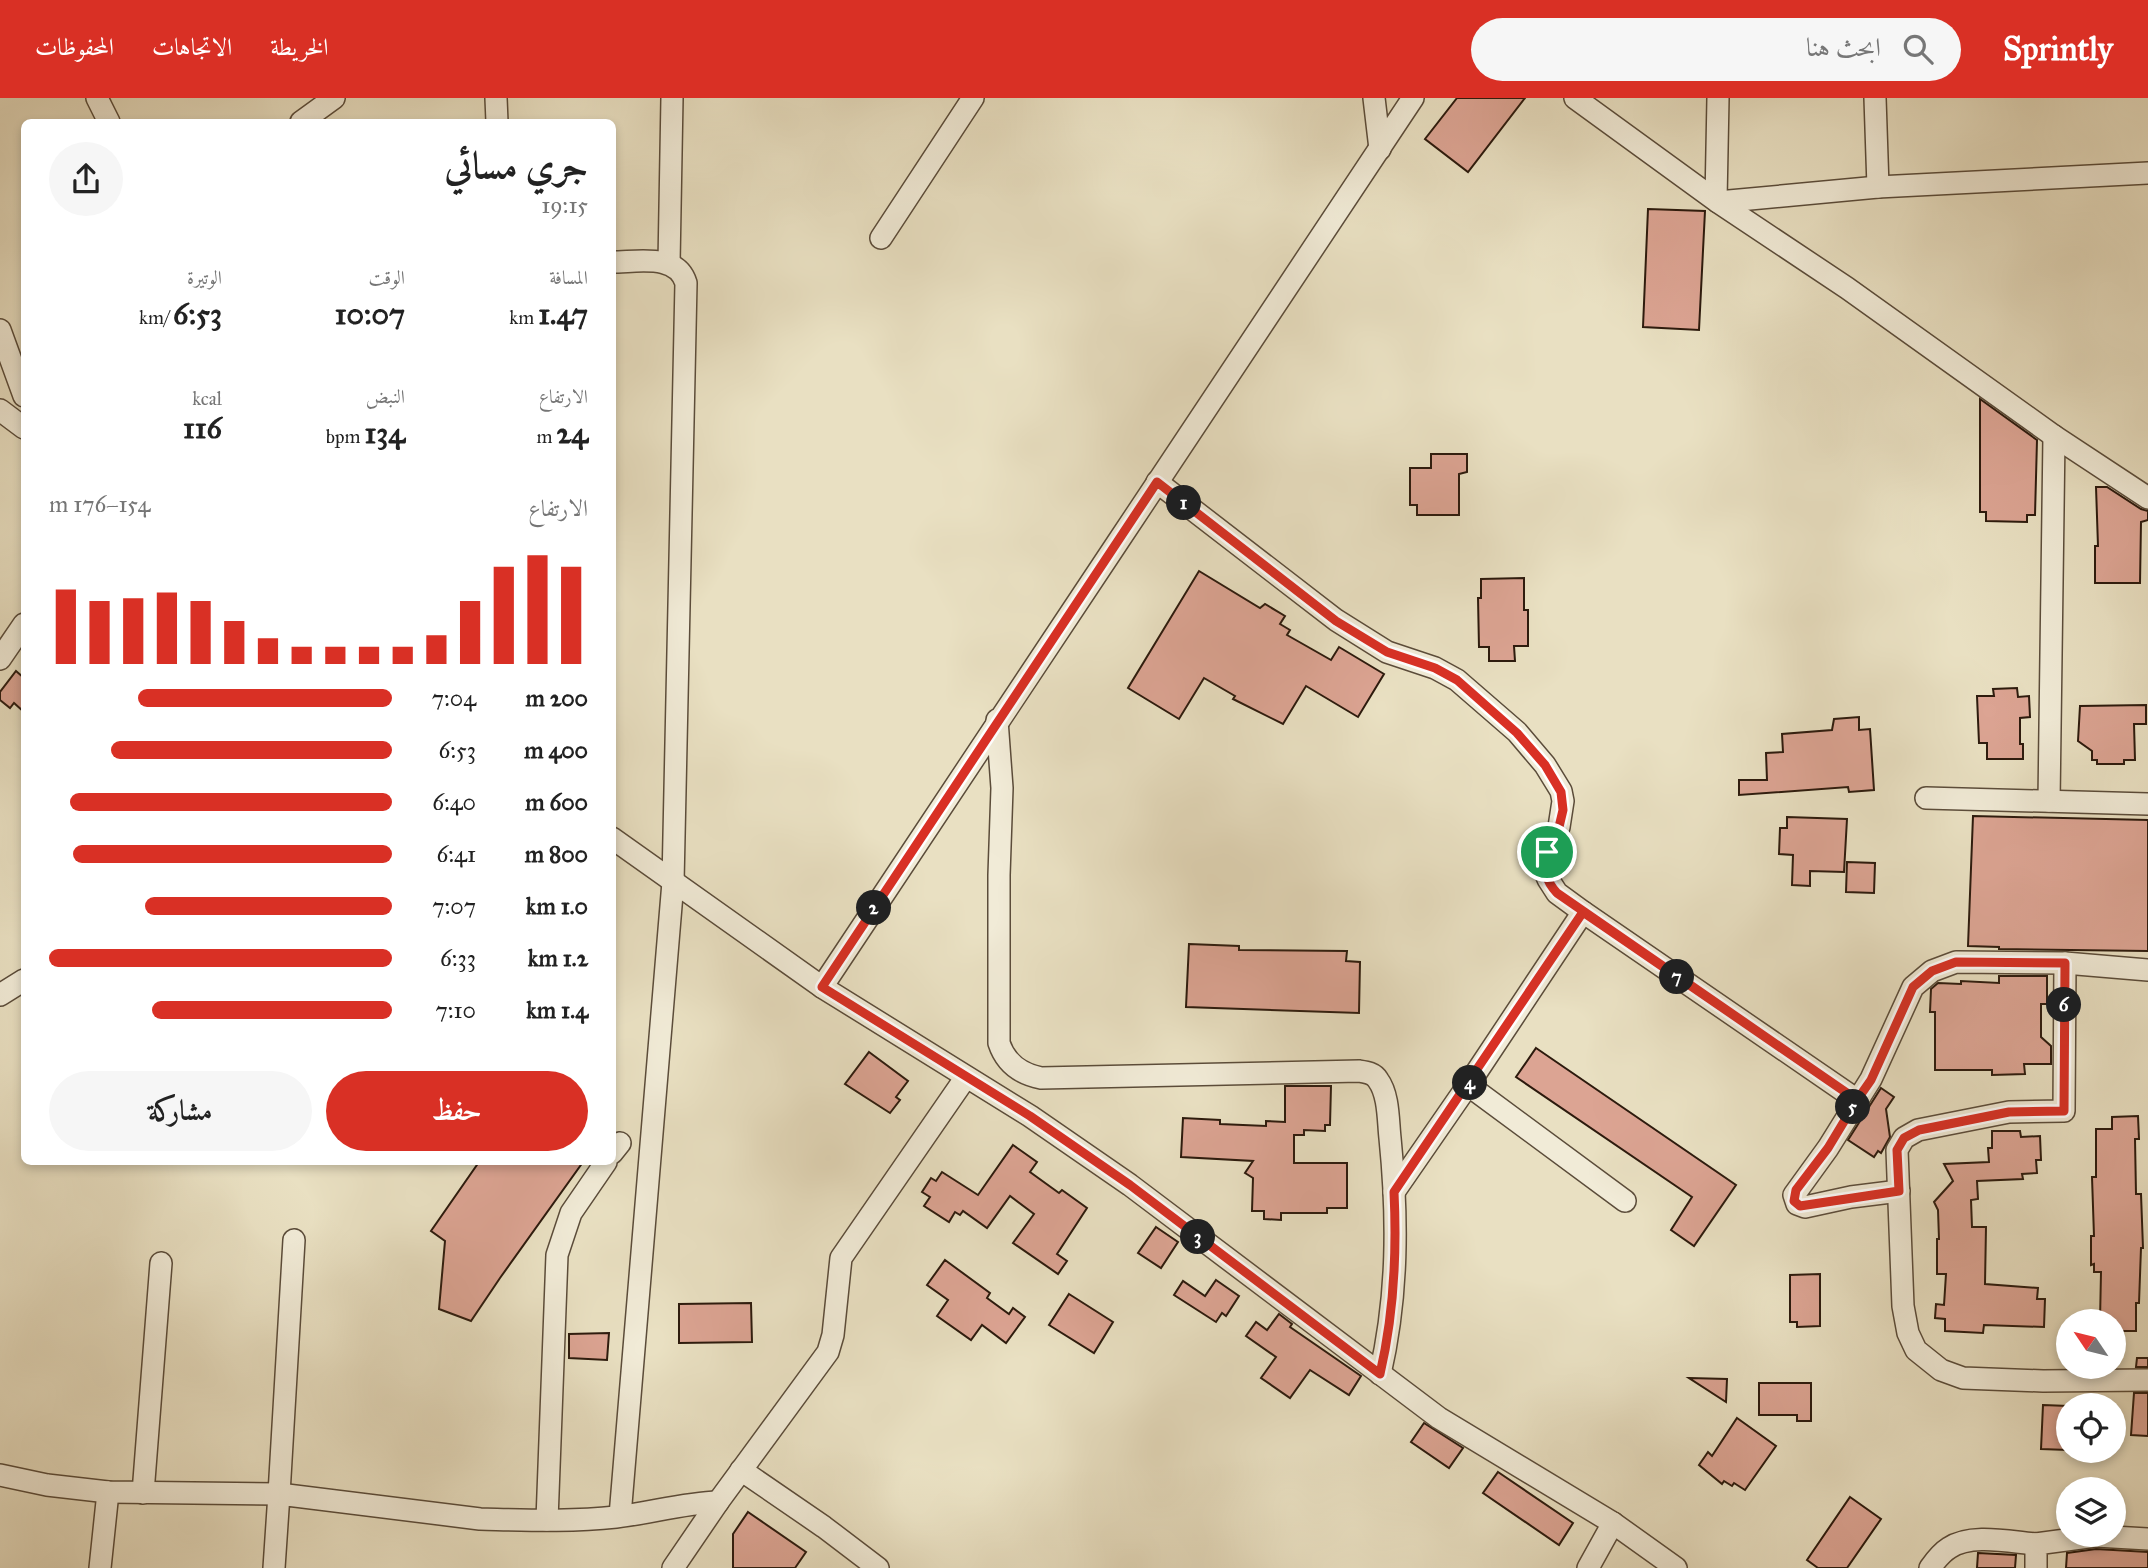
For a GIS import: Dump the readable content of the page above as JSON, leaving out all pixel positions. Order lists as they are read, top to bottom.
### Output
{
  "north": "top left",
  "page": {
    "header": "Sprintly",
    "search": "ابحث هنا",
    "nav": ["الخريطة", "الاتجاهات", "المحفوظات"],
    "heading": ["جري مسائي", "19:15"],
    "stats": [
      ["المسافة", "1.47 km"],
      ["الوقت", "10:07"],
      ["الوتيرة", "6:53 /km"],
      ["الارتفاع", "24 m"],
      ["النبض", "134 bpm"],
      ["kcal", "116"]
    ],
    "chart": ["الارتفاع", "154–176 m"],
    "pins": [
      "1",
      "2",
      "7",
      "6",
      "4",
      "5",
      "3"
    ],
    "list": [
      {
        "name": "200 m",
        "note": "7:04"
      },
      {
        "name": "400 m",
        "note": "6:53"
      },
      {
        "name": "600 m",
        "note": "6:40"
      },
      {
        "name": "800 m",
        "note": "6:41"
      },
      {
        "name": "1.0 km",
        "note": "7:07"
      },
      {
        "name": "1.2 km",
        "note": "6:33"
      },
      {
        "name": "1.4 km",
        "note": "7:10"
      }
    ],
    "buttons": ["حفظ", "مشاركة"]
  }
}
